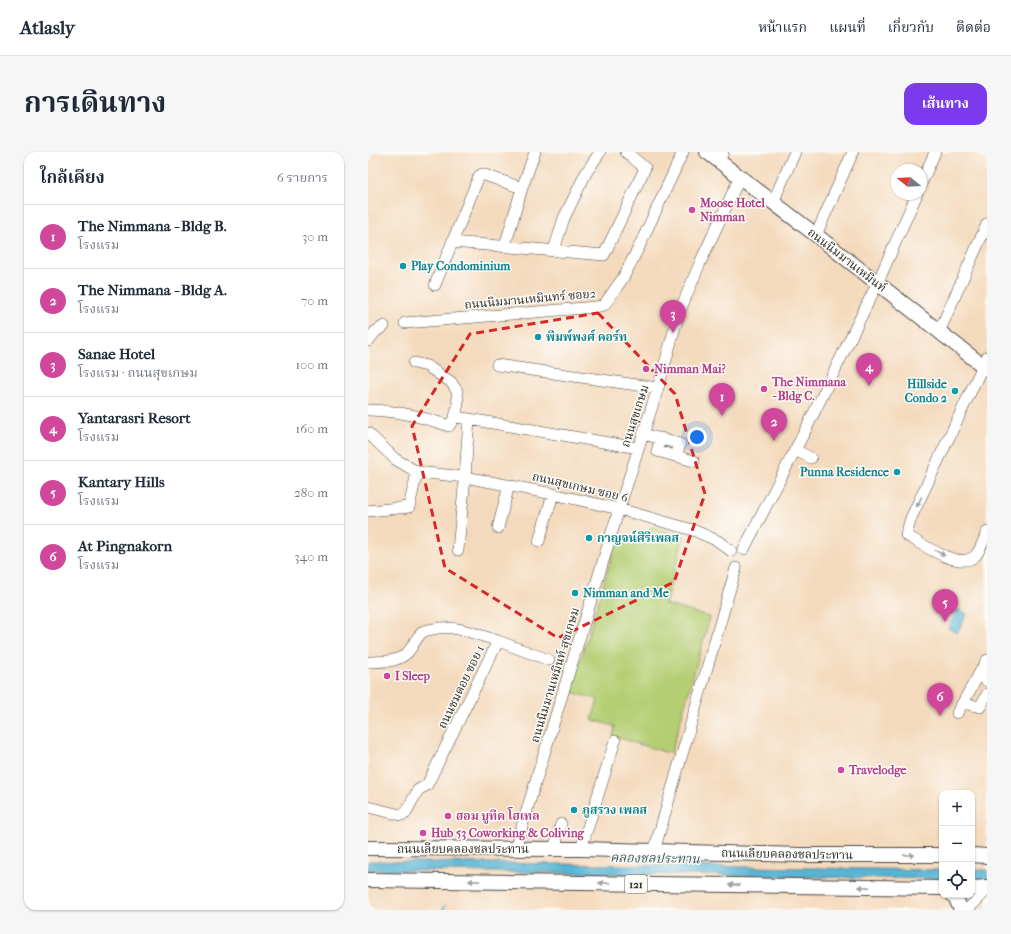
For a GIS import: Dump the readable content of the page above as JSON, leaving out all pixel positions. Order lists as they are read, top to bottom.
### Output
{
  "streets": {
    "main road": ["ถนนนิมมานเหมินท์", "ถนนเลียบคลองชลประทาน", "121"],
    "street": [
      "ถนนนิมมานเหมินทร์ ซอย2",
      "ถนนสุขเกษม",
      "ถนนสุขเกษม ซอย 6",
      "ถนนนิมมานเหมินท์-สุขเกษม",
      "ถนนชมดอย ซอย 1"
    ]
  },
  "crossings": [
    ["ถนนนิมมานเหมินท์", "ถนนสุขเกษม"],
    ["ถนนสุขเกษม", "ถนนสุขเกษม ซอย 6"],
    ["ถนนสุขเกษม", "ถนนนิมมานเหมินท์-สุขเกษม"],
    ["ถนนสุขเกษม ซอย 6", "ถนนนิมมานเหมินท์-สุขเกษม"],
    ["ถนนนิมมานเหมินท์-สุขเกษม", "ถนนเลียบคลองชลประทาน"]
  ],
  "water": ["คลองชลประทาน"],
  "places": [
    "Moose Hotel Nimman",
    "Play Condominium",
    "พิมพ์พงศ์ คอร์ท",
    "Nimman Mai?",
    "The Nimmana - Bldg C.",
    "Hillside Condo 2",
    "Punna Residence",
    "กาญจน์ศิริเพลส",
    "Nimman and Me",
    "I Sleep",
    "Travelodge",
    "ภูสรวง เพลส",
    "ฮอม บูทิค โฮเทล",
    "Hub 53 Coworking & Coliving"
  ],
  "north": "left",
  "page": {
    "header": "Atlasly",
    "nav": [
      "หน้าแรก",
      "แผนที่",
      "เกี่ยวกับ",
      "ติดต่อ"
    ],
    "title": "การเดินทาง",
    "buttons": "เส้นทาง",
    "heading": ["ใกล้เคียง", "6 รายการ"],
    "list": [
      {
        "mark": "1",
        "name": "The Nimmana - Bldg B.",
        "note": "โรงแรม",
        "value": "30 m"
      },
      {
        "mark": "2",
        "name": "The Nimmana - Bldg A.",
        "note": "โรงแรม",
        "value": "70 m"
      },
      {
        "mark": "3",
        "name": "Sanae Hotel",
        "note": "โรงแรม · ถนนสุขเกษม",
        "value": "100 m"
      },
      {
        "mark": "4",
        "name": "Yantarasri Resort",
        "note": "โรงแรม",
        "value": "160 m"
      },
      {
        "mark": "5",
        "name": "Kantary Hills",
        "note": "โรงแรม",
        "value": "280 m"
      },
      {
        "mark": "6",
        "name": "At Pingnakorn",
        "note": "โรงแรม",
        "value": "340 m"
      }
    ],
    "pins": [
      "3",
      "4",
      "1",
      "2",
      "5",
      "6"
    ],
    "map_buttons": ["+", "−"]
  }
}
